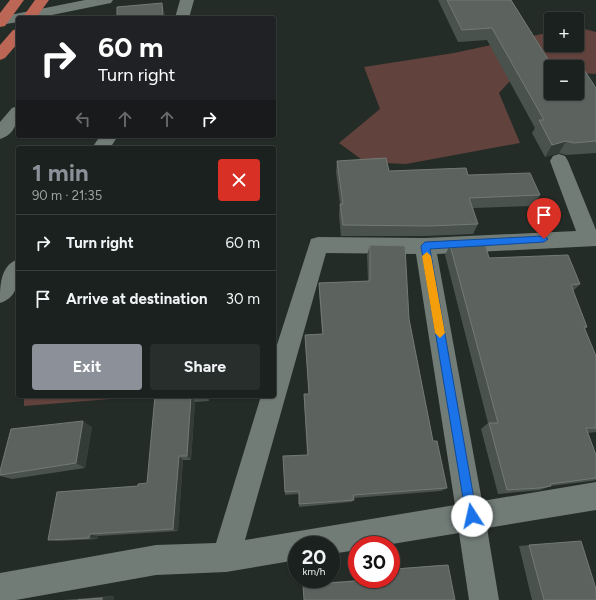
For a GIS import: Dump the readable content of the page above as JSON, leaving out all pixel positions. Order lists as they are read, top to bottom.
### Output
{
  "page": {
    "map_buttons": ["+", "−"],
    "turn": ["60 m", "Turn right"],
    "heading": ["1 min", "90 m · 21:35"],
    "list": [
      {
        "name": "Turn right",
        "value": "60 m"
      },
      {
        "name": "Arrive at destination",
        "value": "30 m"
      }
    ],
    "buttons": ["Exit", "Share"],
    "speed": "20 km/h",
    "limit": "30"
  }
}
